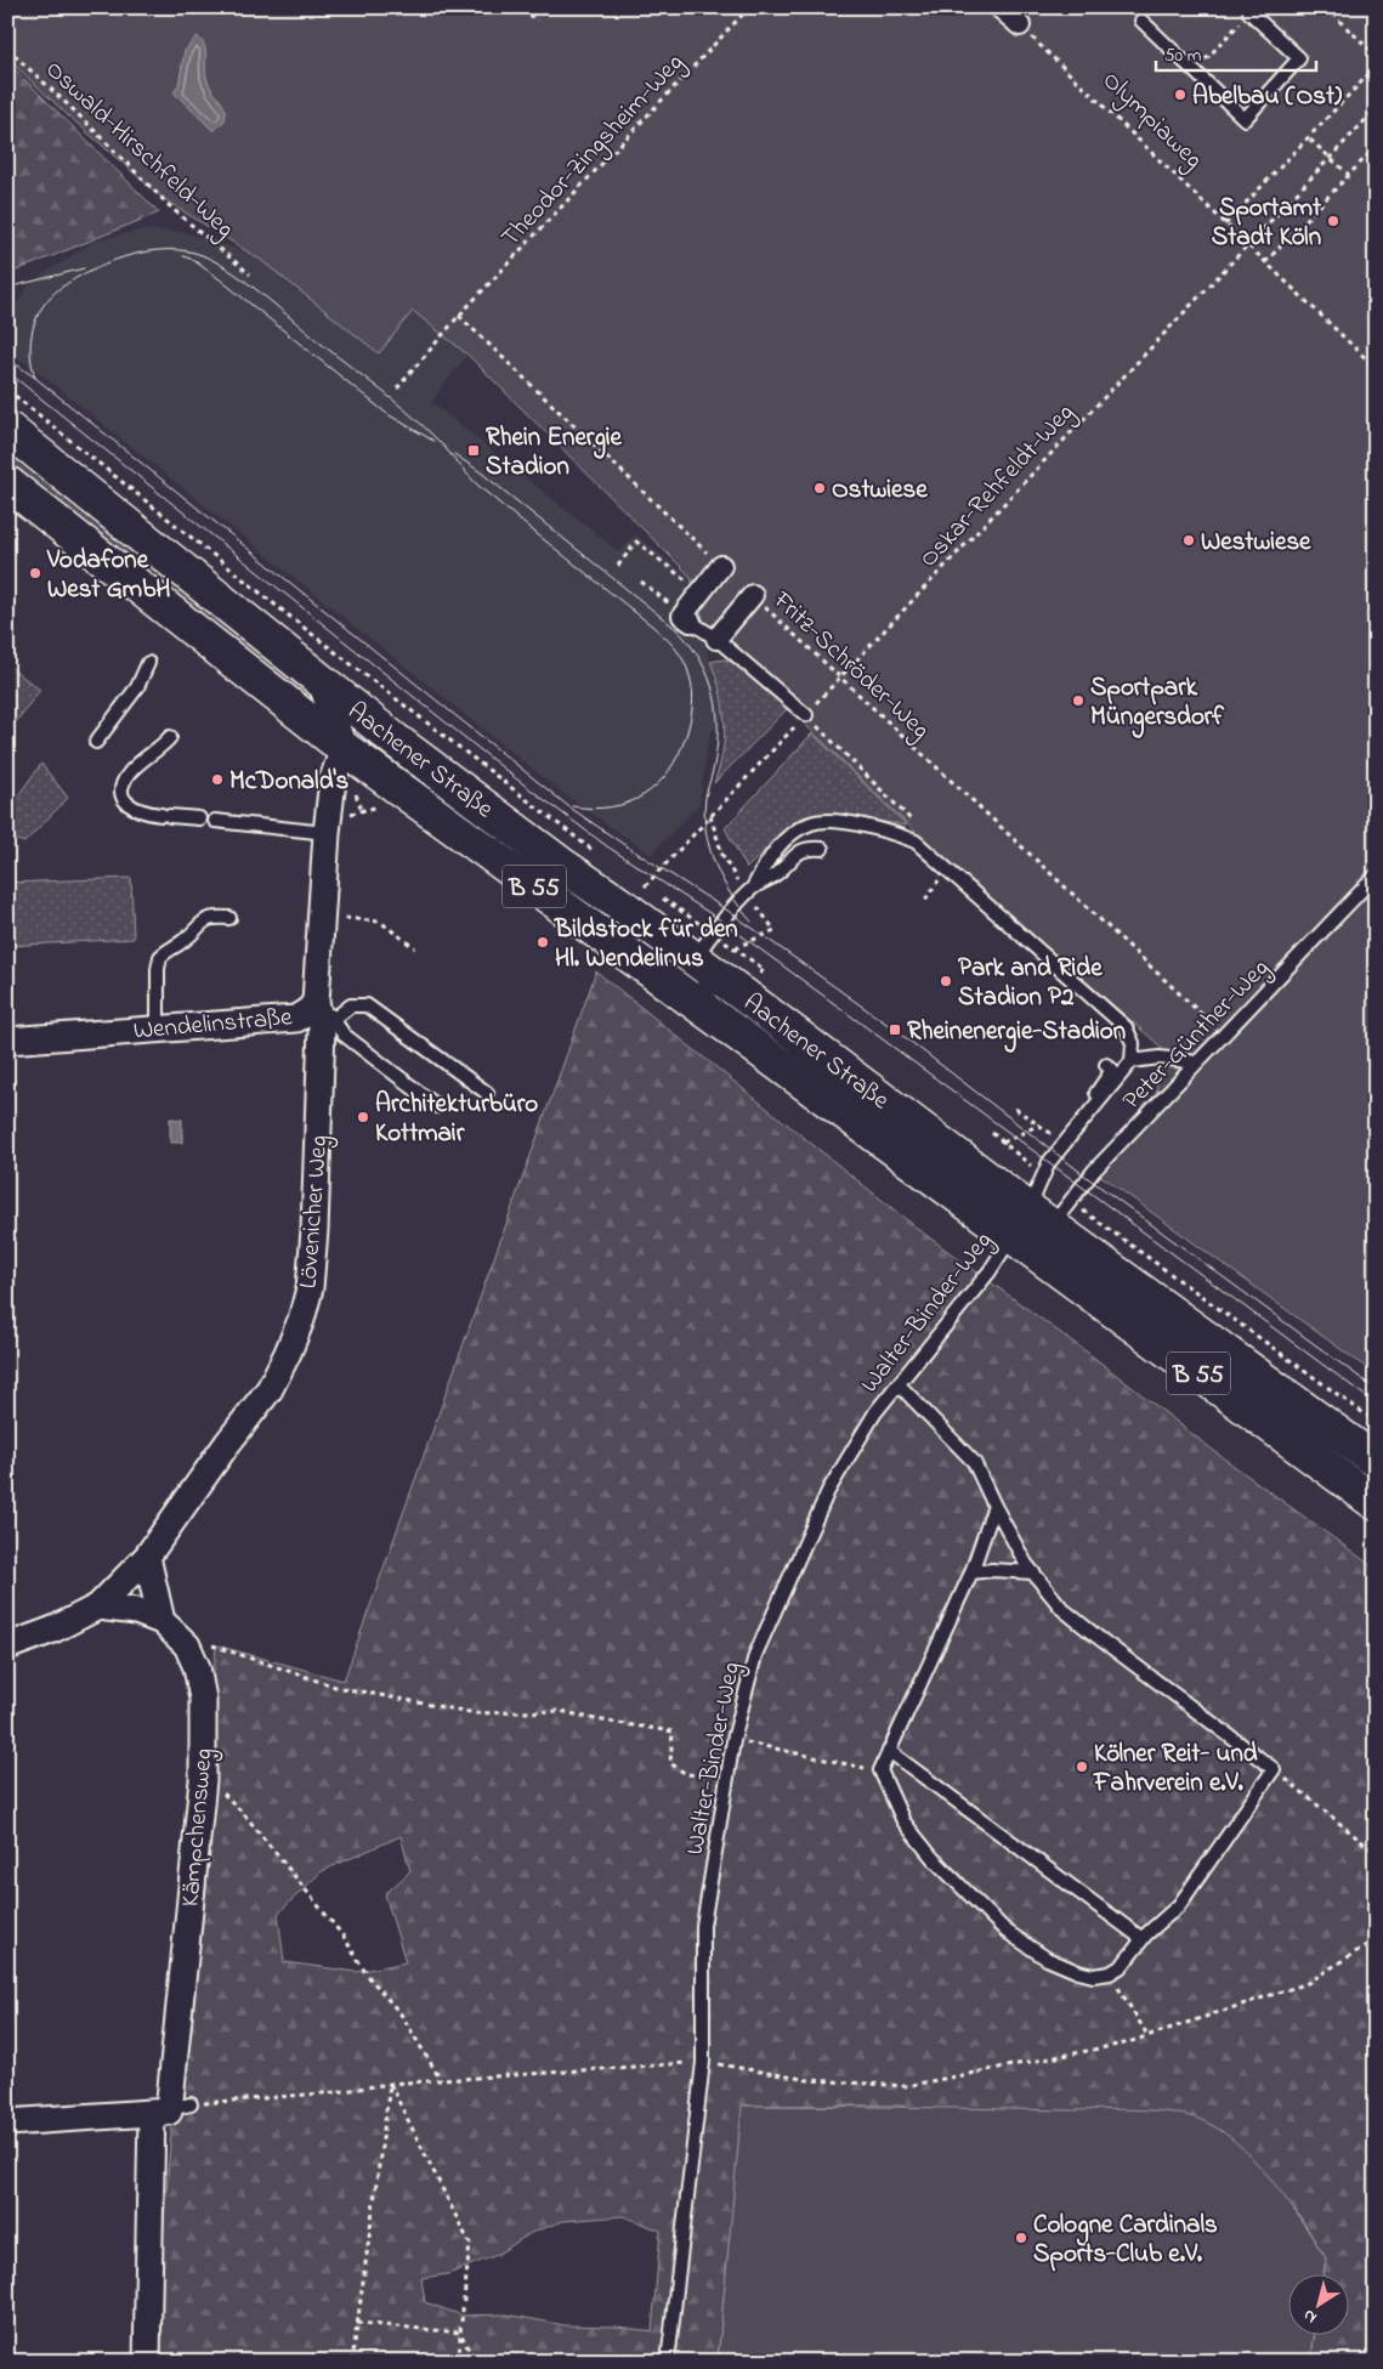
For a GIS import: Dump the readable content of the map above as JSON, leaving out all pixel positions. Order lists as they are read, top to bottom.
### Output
{
  "streets": {
    "main road": ["Aachener Straße", "B 55"],
    "street": ["Wendelinstraße", "Lövenicher Weg", "Kämpchensweg"],
    "lane": ["Peter-Günther-Weg", "Walter-Binder-Weg"],
    "path": [
      "Olympiaweg",
      "Oswald-Hirschfeld-Weg",
      "Theodor-Zingsheim-Weg",
      "Oskar-Rehfeldt-Weg",
      "Fritz-Schröder-Weg"
    ]
  },
  "crossings": [
    ["Olympiaweg", "Oskar-Rehfeldt-Weg"],
    ["Oskar-Rehfeldt-Weg", "Fritz-Schröder-Weg"],
    ["Fritz-Schröder-Weg", "Peter-Günther-Weg"],
    ["Aachener Straße", "Wendelinstraße"],
    ["Aachener Straße", "Peter-Günther-Weg"],
    ["Aachener Straße", "Walter-Binder-Weg"],
    ["Wendelinstraße", "Lövenicher Weg"],
    ["Peter-Günther-Weg", "Walter-Binder-Weg"],
    ["Lövenicher Weg", "Kämpchensweg"]
  ],
  "places": {
    "other": [
      "Abelbau (Ost)",
      "Sportamt Stadt Köln",
      "Ostwiese",
      "Westwiese",
      "Vodafone West GmbH",
      "Sportpark Müngersdorf",
      "McDonald's",
      "Bildstock für den Hl. Wendelinus",
      "Park and Ride Stadion P2",
      "Architekturbüro Kottmair",
      "Kölner Reit- und Fahrverein e.V.",
      "Cologne Cardinals Sports-Club e.V."
    ],
    "transit": ["Rhein Energie Stadion", "Rheinenergie-Stadion"]
  },
  "scale_bar": "50 m",
  "north": "bottom left"
}
